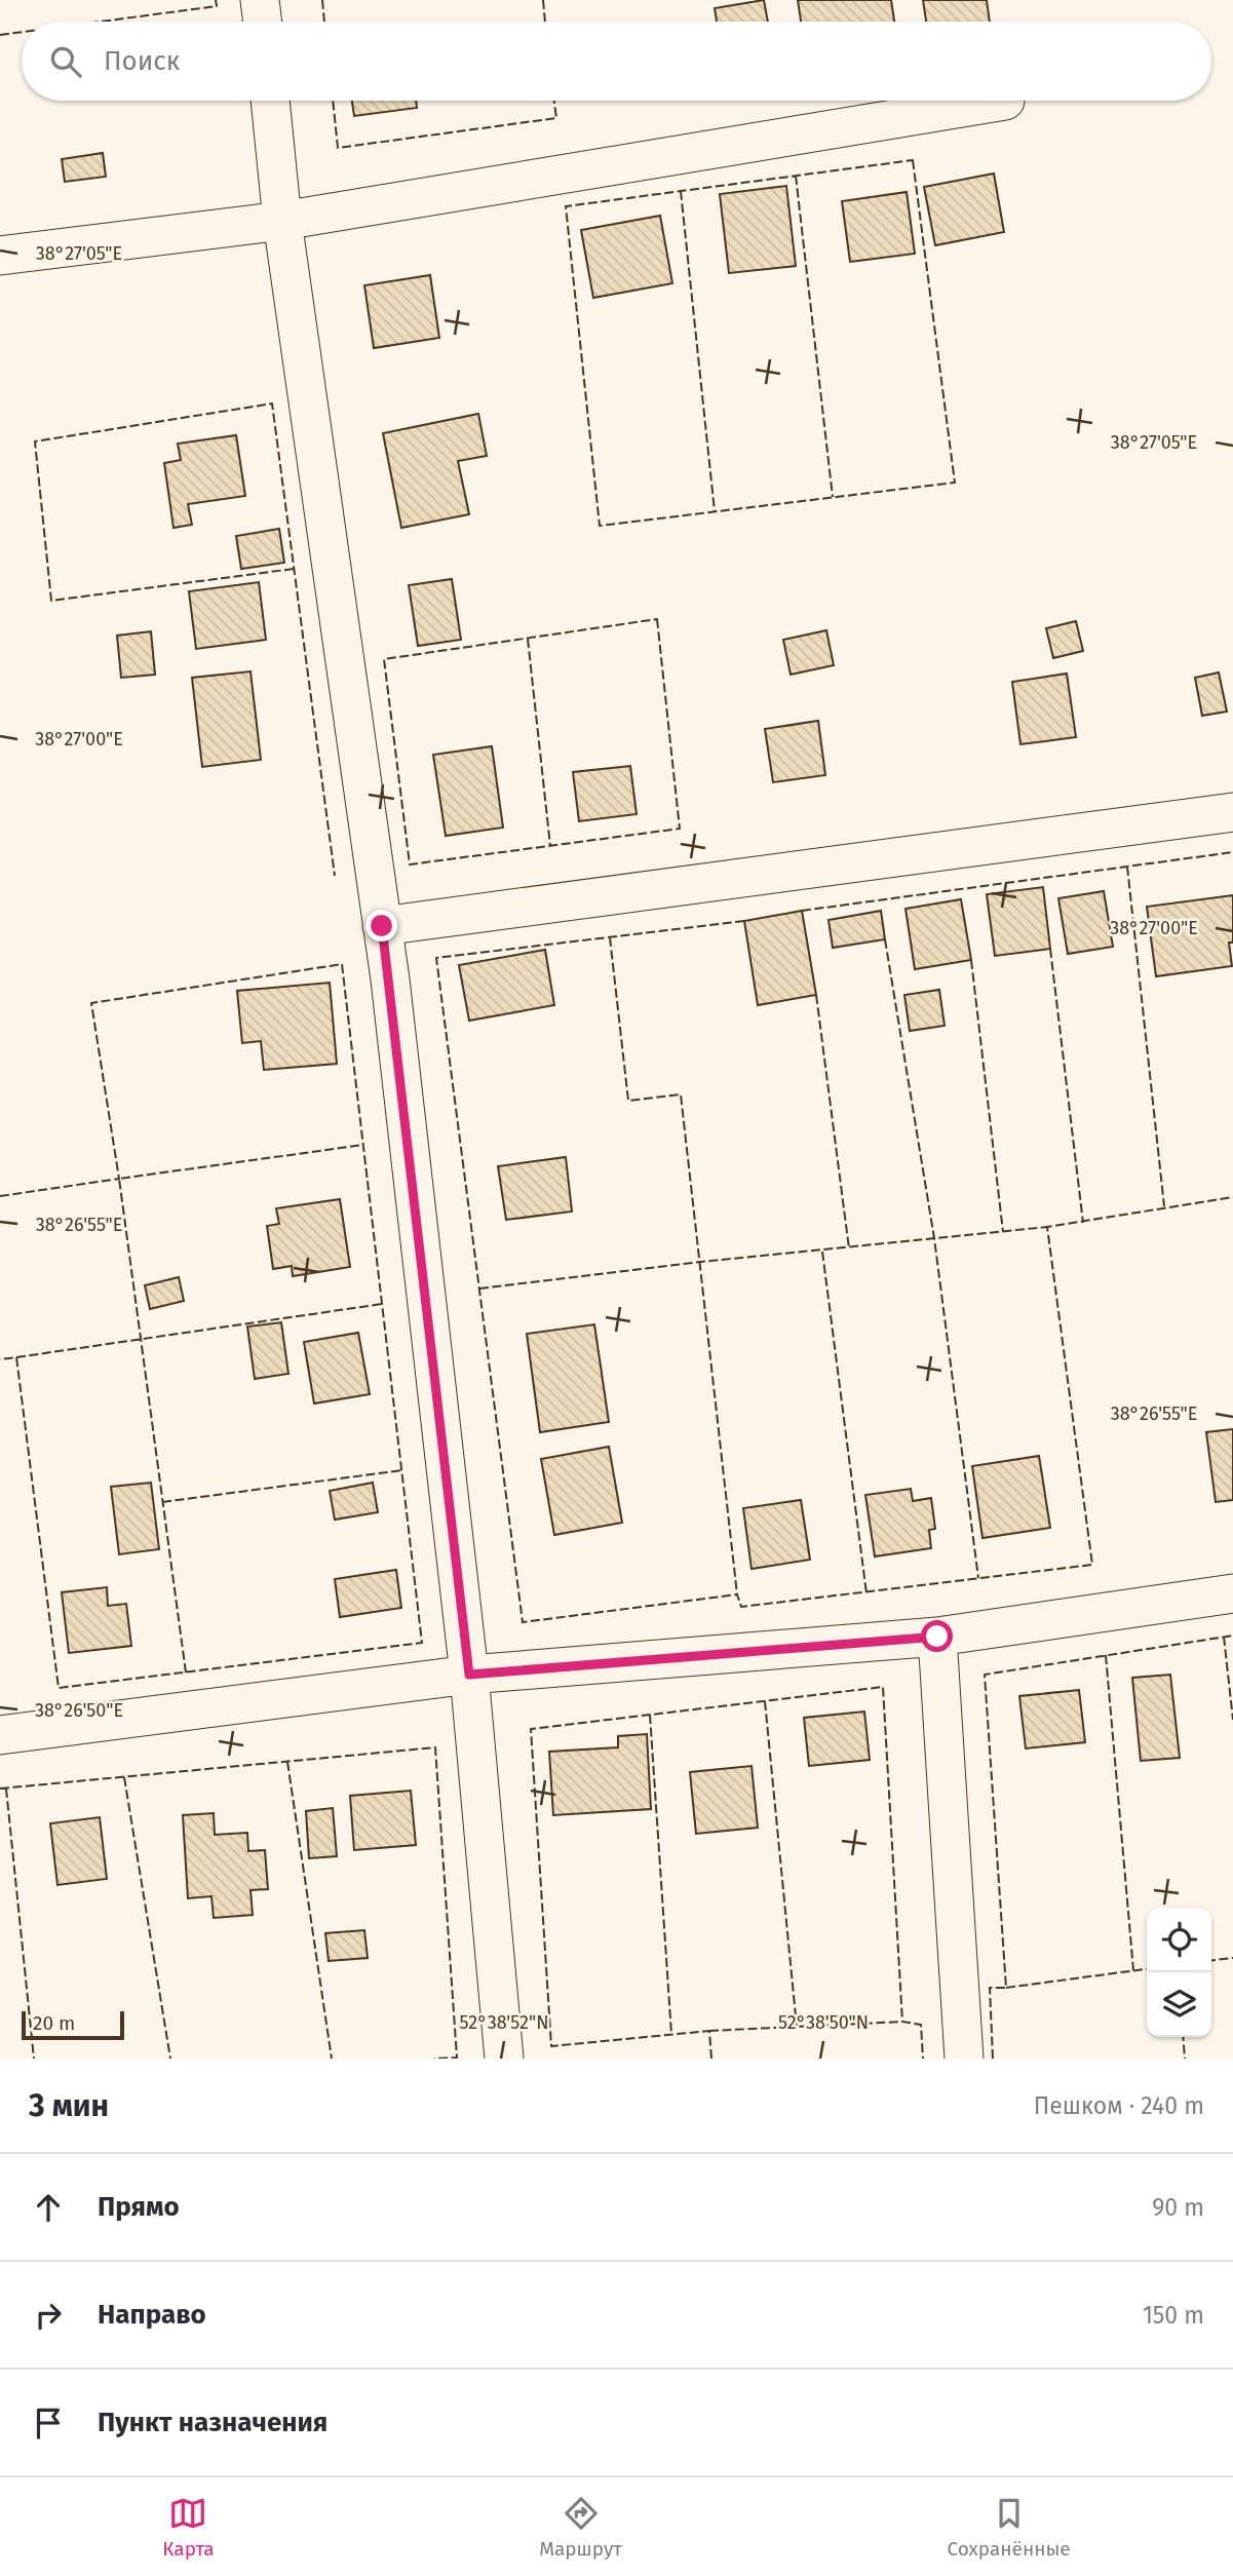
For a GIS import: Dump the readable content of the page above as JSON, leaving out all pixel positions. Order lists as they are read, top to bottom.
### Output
{
  "scale_bar": "20 m",
  "page": {
    "search": "Поиск",
    "scale": "20 m",
    "heading": ["3 мин", "Пешком · 240 m"],
    "list": [
      ["Прямо", "90 m"],
      ["Направо", "150 m"],
      "Пункт назначения"
    ],
    "nav": ["Карта", "Маршрут", "Сохранённые"]
  },
  "coordinates": [
    "38°27'05\"E",
    "38°27'00\"E",
    "38°26'55\"E",
    "38°26'50\"E",
    "52°38'52\"N",
    "52°38'50\"N"
  ]
}
